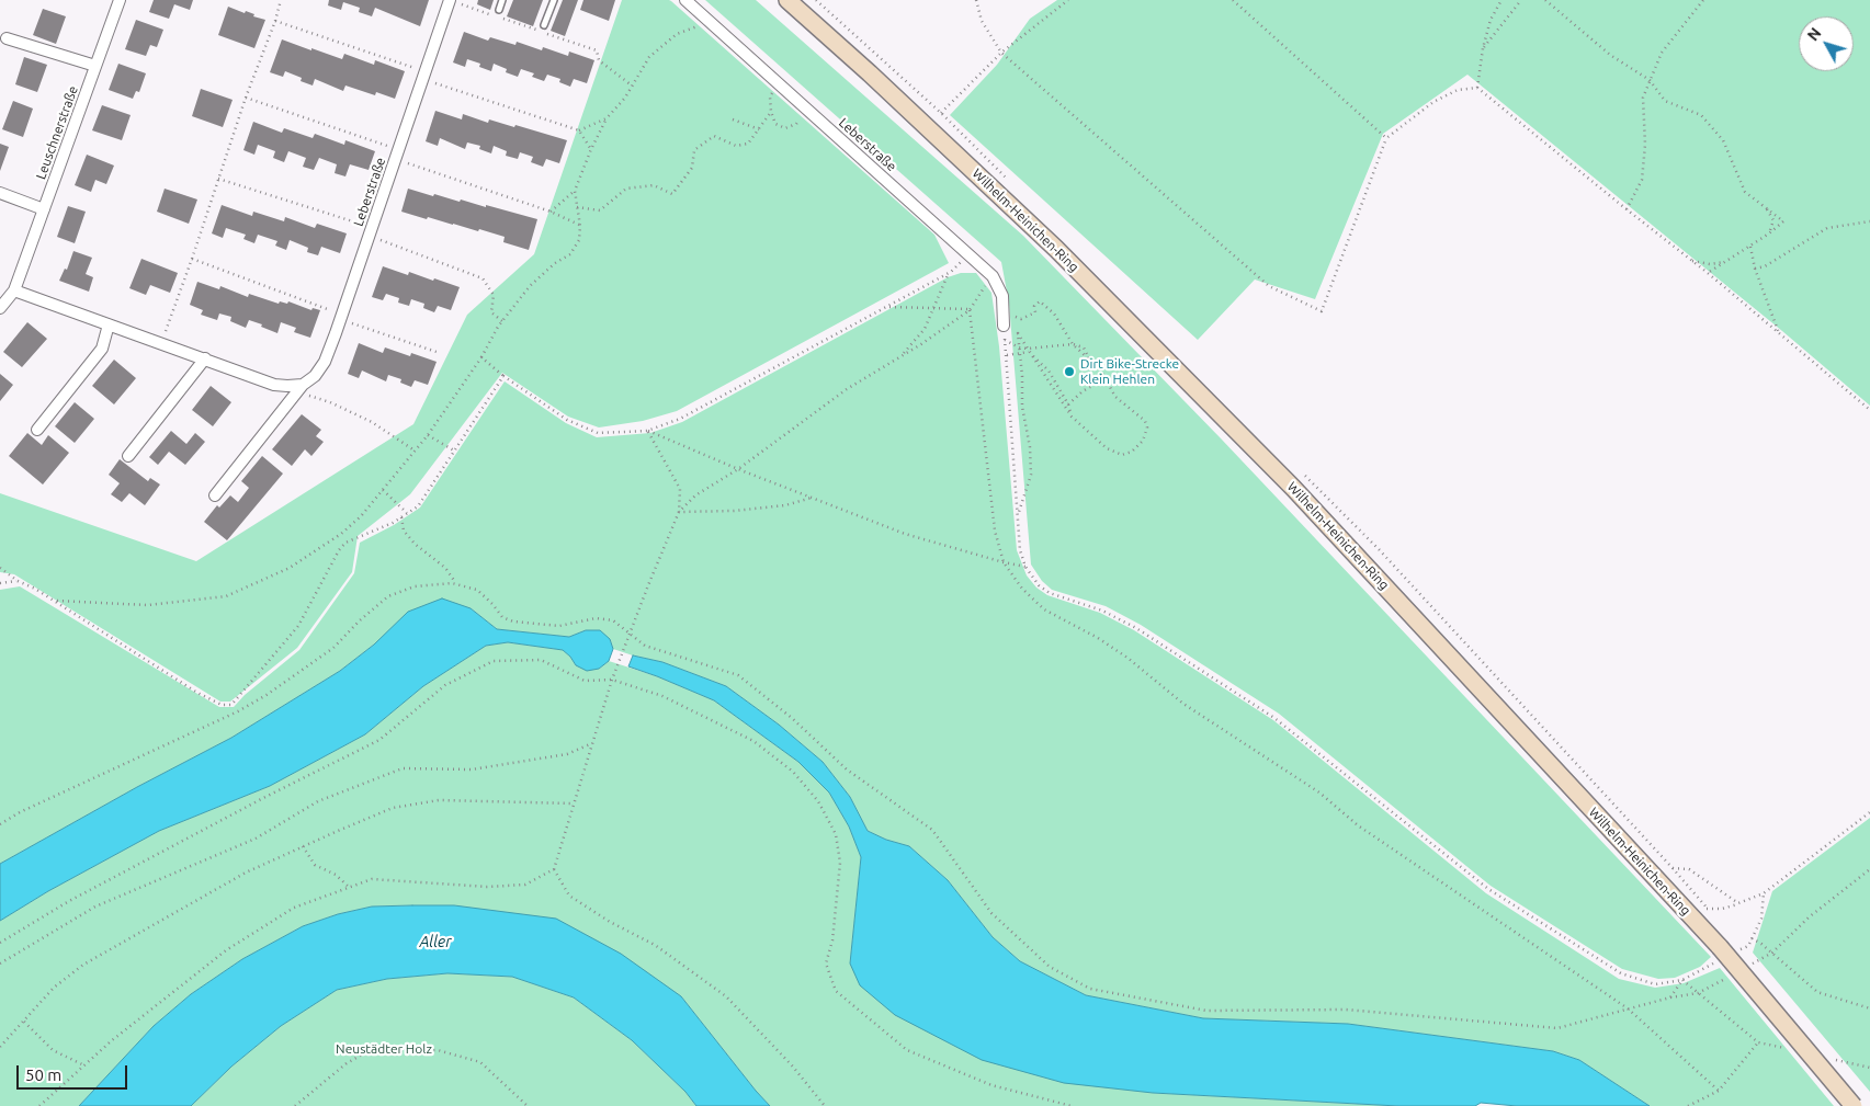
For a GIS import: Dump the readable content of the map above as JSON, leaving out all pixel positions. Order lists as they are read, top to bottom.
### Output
{
  "streets": {
    "main road": ["Wilhelm-Heinichen-Ring"],
    "street": ["Leuschnerstraße", "Leberstraße"]
  },
  "water": ["Aller"],
  "parks": ["Neustädter Holz"],
  "places": ["Dirt Bike-Strecke Klein Hehlen"],
  "scale_bar": "50 m",
  "north": "top left"
}
